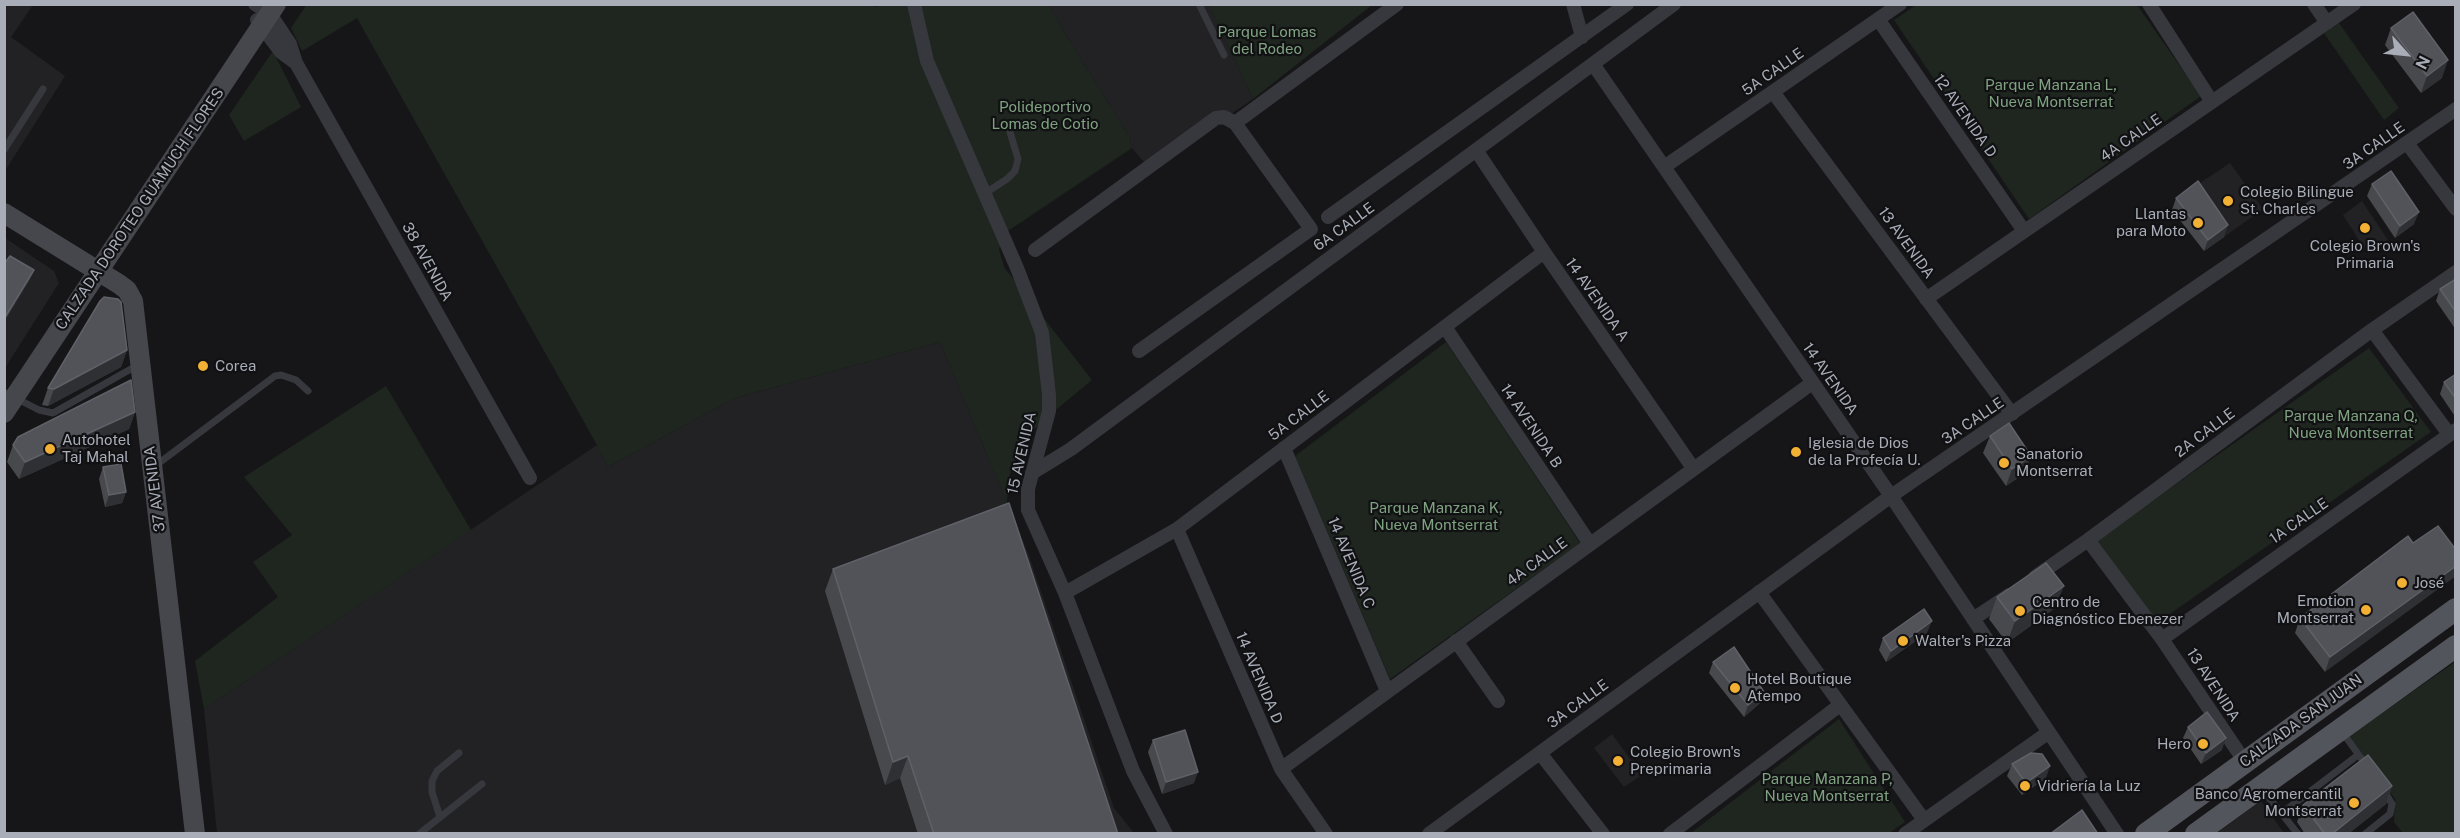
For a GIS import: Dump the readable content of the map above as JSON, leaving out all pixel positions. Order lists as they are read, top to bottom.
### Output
{
  "streets": {
    "main road": ["CALZADA SAN JUAN"],
    "street": [
      "5A CALLE",
      "12 AVENIDA D",
      "4A CALLE",
      "3A CALLE",
      "CALZADA DOROTEO GUAMUCH FLORES",
      "6A CALLE",
      "13 AVENIDA",
      "38 AVENIDA",
      "14 AVENIDA A",
      "14 AVENIDA",
      "14 AVENIDA B",
      "2A CALLE",
      "15 AVENIDA",
      "37 AVENIDA",
      "1A CALLE",
      "14 AVENIDA C",
      "14 AVENIDA D"
    ]
  },
  "crossings": [
    ["5A CALLE", "12 AVENIDA D"],
    ["5A CALLE", "13 AVENIDA"],
    ["5A CALLE", "14 AVENIDA A"],
    ["5A CALLE", "14 AVENIDA"],
    ["5A CALLE", "14 AVENIDA B"],
    ["5A CALLE", "15 AVENIDA"],
    ["5A CALLE", "14 AVENIDA C"],
    ["5A CALLE", "14 AVENIDA D"],
    ["12 AVENIDA D", "4A CALLE"],
    ["4A CALLE", "13 AVENIDA"],
    ["4A CALLE", "14 AVENIDA A"],
    ["4A CALLE", "14 AVENIDA"],
    ["4A CALLE", "14 AVENIDA B"],
    ["4A CALLE", "14 AVENIDA C"],
    ["4A CALLE", "14 AVENIDA D"],
    ["3A CALLE", "13 AVENIDA"],
    ["3A CALLE", "14 AVENIDA"],
    ["CALZADA DOROTEO GUAMUCH FLORES", "38 AVENIDA"],
    ["CALZADA DOROTEO GUAMUCH FLORES", "37 AVENIDA"],
    ["6A CALLE", "14 AVENIDA A"],
    ["6A CALLE", "14 AVENIDA"],
    ["6A CALLE", "15 AVENIDA"],
    ["13 AVENIDA", "2A CALLE"],
    ["13 AVENIDA", "1A CALLE"],
    ["13 AVENIDA", "CALZADA SAN JUAN"],
    ["14 AVENIDA", "2A CALLE"]
  ],
  "parks": [
    "Parque Lomas del Rodeo",
    "Parque Manzana L, Nueva Montserrat",
    "Polideportivo Lomas de Cotio",
    "Parque Manzana Q, Nueva Montserrat",
    "Parque Manzana K, Nueva Montserrat",
    "Parque Manzana P, Nueva Montserrat"
  ],
  "places": [
    "Colegio Bilingue St. Charles",
    "Llantas para Moto",
    "Colegio Brown's Primaria",
    "Corea",
    "Autohotel Taj Mahal",
    "Iglesia de Dios de la Profecía U.",
    "Sanatorio Montserrat",
    "José",
    "Emotion Montserrat",
    "Centro de Diagnóstico Ebenezer",
    "Walter's Pizza",
    "Hotel Boutique Atempo",
    "Hero",
    "Colegio Brown's Preprimaria",
    "Vidriería la Luz",
    "Banco Agromercantil Montserrat"
  ],
  "north": "bottom right"
}
